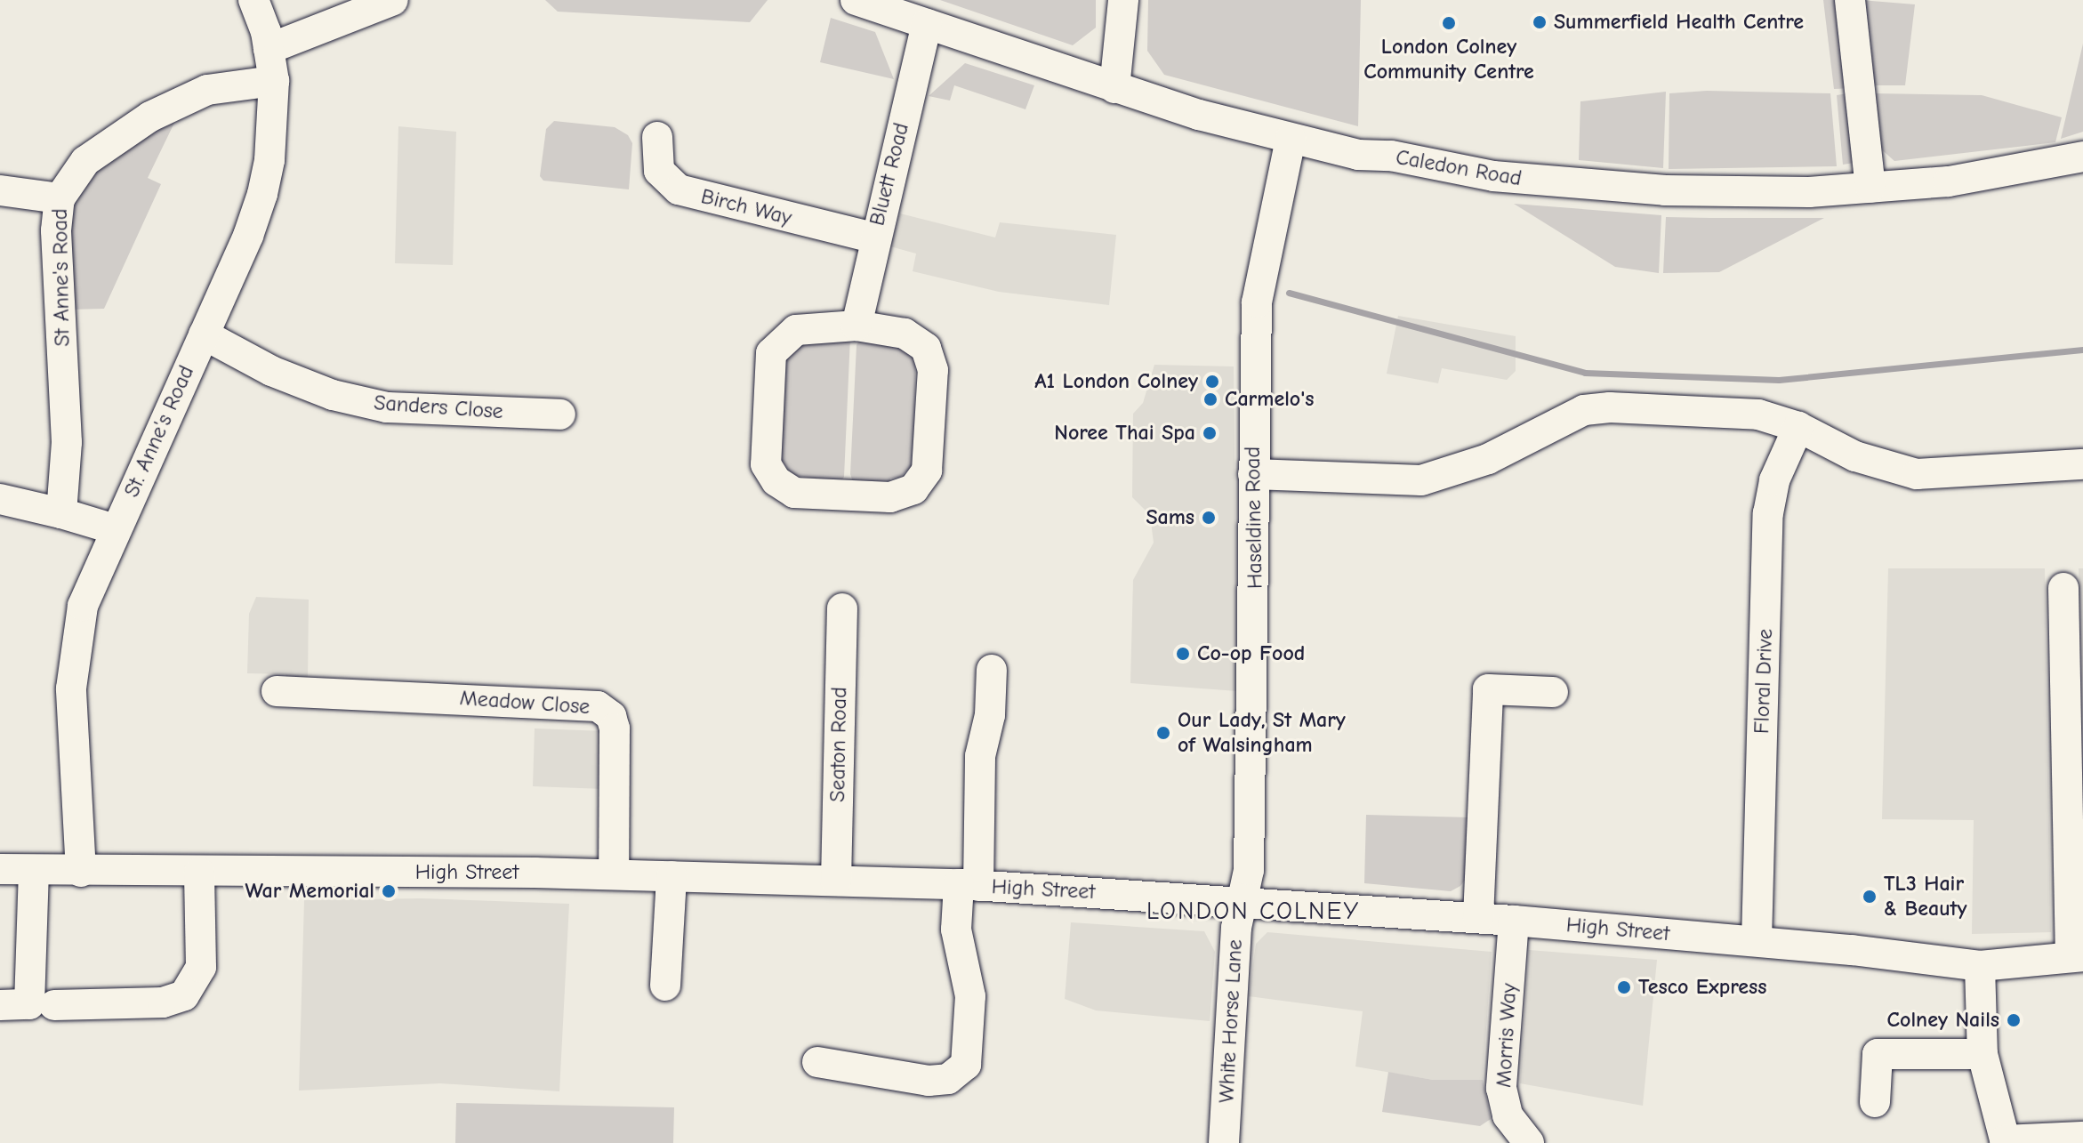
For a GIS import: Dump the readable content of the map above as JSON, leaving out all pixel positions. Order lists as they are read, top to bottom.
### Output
{
  "streets": {
    "street": [
      "Caledon Road",
      "Bluett Road",
      "Birch Way",
      "St Anne's Road",
      "Sanders Close",
      "St. Anne's Road",
      "Haseldine Road",
      "Floral Drive",
      "Meadow Close",
      "Seaton Road",
      "High Street",
      "White Horse Lane",
      "Morris Way"
    ]
  },
  "crossings": [
    ["Caledon Road", "Bluett Road"],
    ["Caledon Road", "Haseldine Road"],
    ["Bluett Road", "Birch Way"],
    ["St Anne's Road", "St. Anne's Road"],
    ["Sanders Close", "St. Anne's Road"],
    ["St. Anne's Road", "High Street"],
    ["Haseldine Road", "High Street"],
    ["Haseldine Road", "White Horse Lane"],
    ["Floral Drive", "High Street"],
    ["Meadow Close", "High Street"],
    ["Seaton Road", "High Street"],
    ["High Street", "White Horse Lane"],
    ["High Street", "Morris Way"]
  ],
  "districts": ["LONDON COLNEY"],
  "places": [
    "Summerfield Health Centre",
    "London Colney Community Centre",
    "A1 London Colney",
    "Carmelo's",
    "Noree Thai Spa",
    "Sams",
    "Co-op Food",
    "Our Lady, St Mary of Walsingham",
    "War Memorial",
    "TL3 Hair & Beauty",
    "Tesco Express",
    "Colney Nails"
  ]
}
